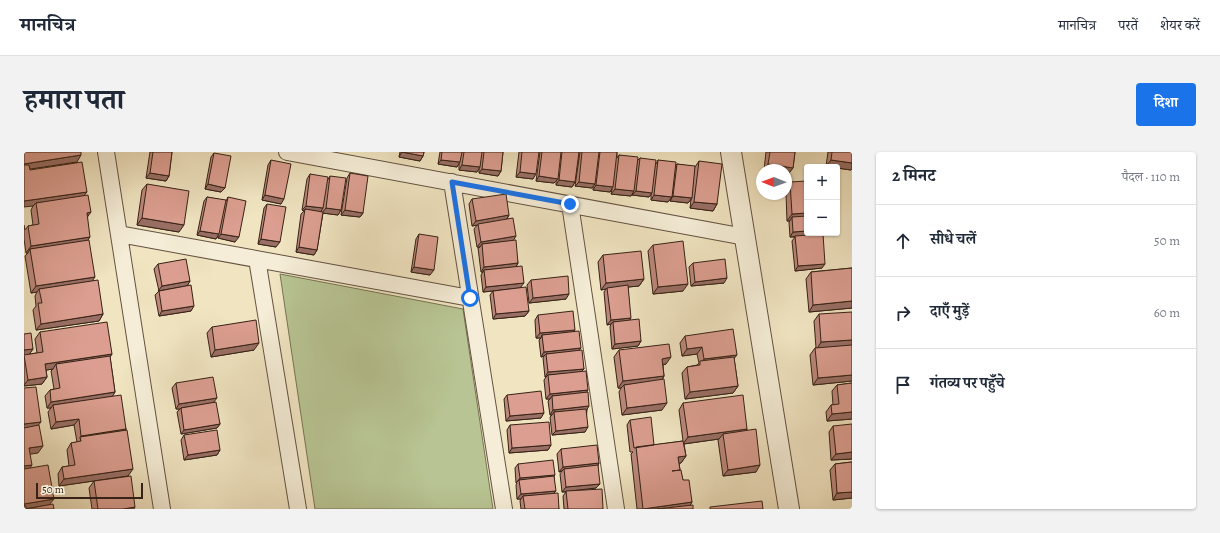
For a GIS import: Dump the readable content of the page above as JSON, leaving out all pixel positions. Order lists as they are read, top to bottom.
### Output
{
  "scale_bar": "50 m",
  "north": "left",
  "page": {
    "header": "मानचित्र",
    "nav": ["मानचित्र", "परतें", "शेयर करें"],
    "title": "हमारा पता",
    "buttons": "दिशा",
    "heading": ["2 मिनट", "पैदल · 110 m"],
    "map_buttons": ["+", "−"],
    "list": [
      ["सीधे चलें", "50 m"],
      ["दाएँ मुड़ें", "60 m"],
      "गंतव्य पर पहुँचे"
    ],
    "scale": "50 m"
  }
}
